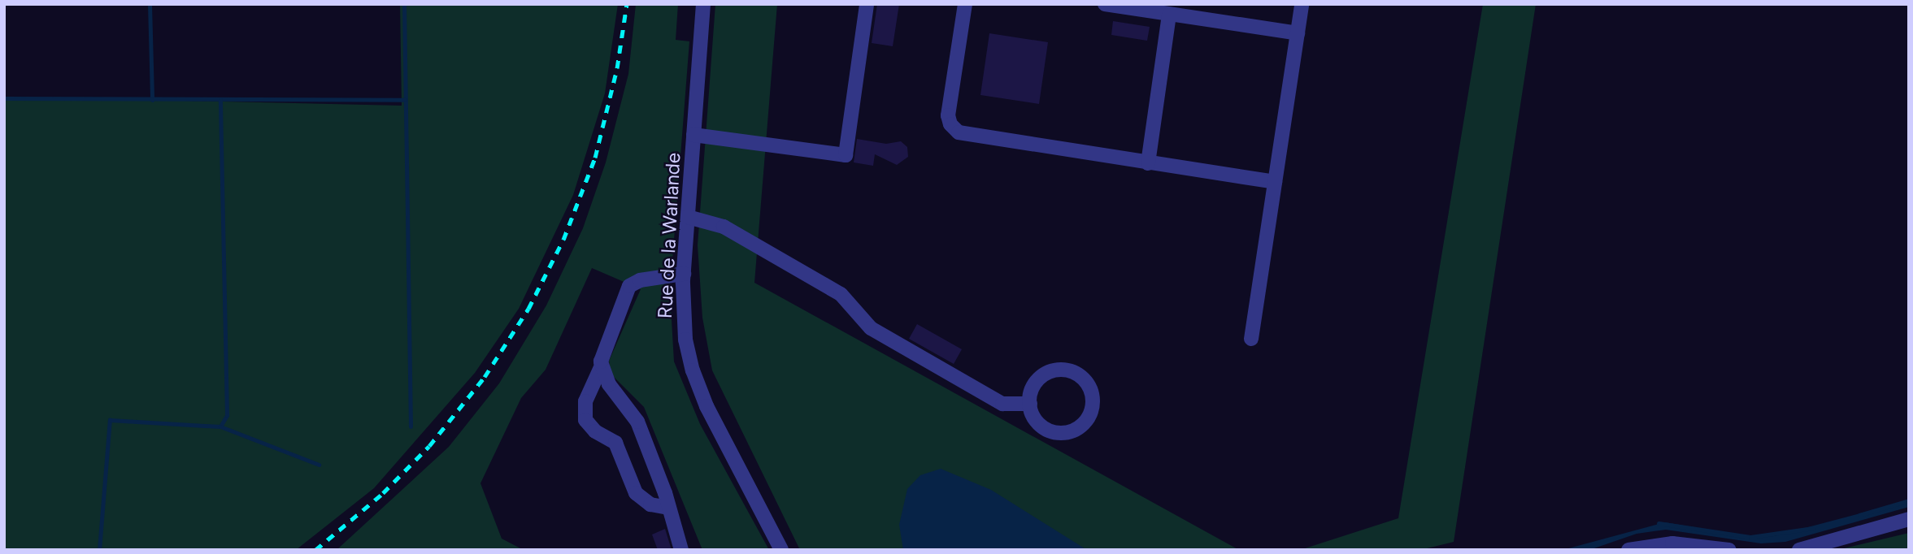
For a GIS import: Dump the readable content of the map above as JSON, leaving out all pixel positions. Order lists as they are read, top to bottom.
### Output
{
  "streets": {
    "street": ["Rue de la Warlande"]
  }
}
